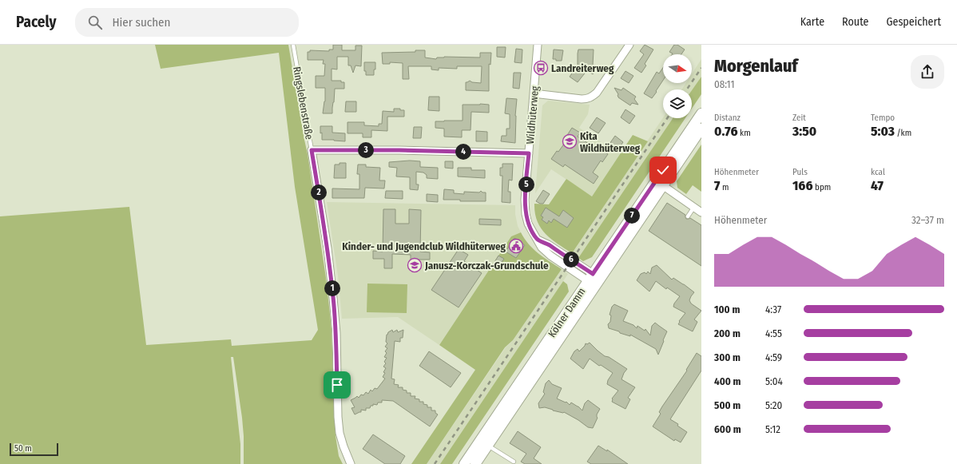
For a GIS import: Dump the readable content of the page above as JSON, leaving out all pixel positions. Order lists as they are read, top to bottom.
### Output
{
  "streets": {
    "street": ["Ringslebenstraße", "Wildhüterweg", "Kölner Damm"]
  },
  "crossings": [
    ["Wildhüterweg", "Kölner Damm"]
  ],
  "places": {
    "bus stop": ["Landreiterweg"],
    "school or university": ["Kita Wildhüterweg", "Janusz-Korczak-Grundschule"],
    "public building": ["Kinder- und Jugendclub Wildhüterweg"]
  },
  "scale_bar": "50 m",
  "north": "right",
  "page": {
    "header": "Pacely",
    "search": "Hier suchen",
    "nav": ["Karte", "Route", "Gespeichert"],
    "heading": ["Morgenlauf", "08:11"],
    "stats": [
      ["Distanz", "0.76 km"],
      ["Zeit", "3:50"],
      ["Tempo", "5:03 /km"],
      ["Höhenmeter", "7 m"],
      ["Puls", "166 bpm"],
      ["kcal", "47"]
    ],
    "pins": [
      "3",
      "4",
      "5",
      "2",
      "7",
      "6",
      "1"
    ],
    "chart": ["Höhenmeter", "32–37 m"],
    "list": [
      {
        "name": "100 m",
        "note": "4:37"
      },
      {
        "name": "200 m",
        "note": "4:55"
      },
      {
        "name": "300 m",
        "note": "4:59"
      },
      {
        "name": "400 m",
        "note": "5:04"
      },
      {
        "name": "500 m",
        "note": "5:20"
      },
      {
        "name": "600 m",
        "note": "5:12"
      }
    ],
    "scale": "50 m"
  }
}
